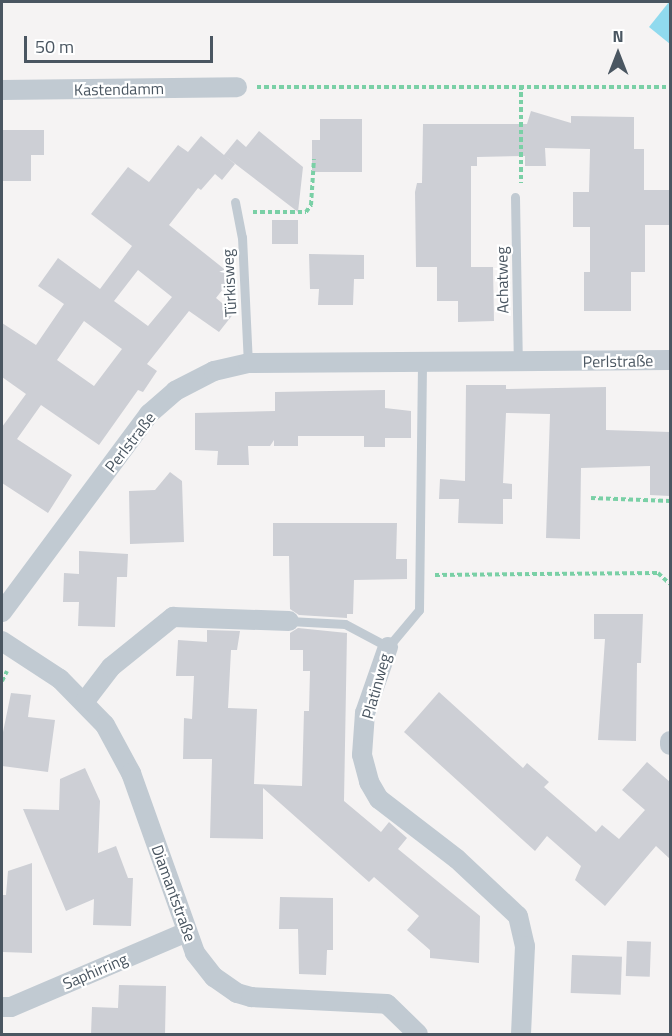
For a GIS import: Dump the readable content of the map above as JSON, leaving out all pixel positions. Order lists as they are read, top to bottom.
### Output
{
  "streets": {
    "street": [
      "Kastendamm",
      "Perlstraße",
      "Platinweg",
      "Diamantstraße",
      "Saphirring"
    ],
    "lane": ["Achatweg", "Türkisweg"]
  },
  "crossings": [
    ["Achatweg", "Perlstraße"],
    ["Türkisweg", "Perlstraße"],
    ["Platinweg", "Diamantstraße"],
    ["Diamantstraße", "Saphirring"]
  ],
  "scale_bar": "50 m",
  "north": "top"
}
